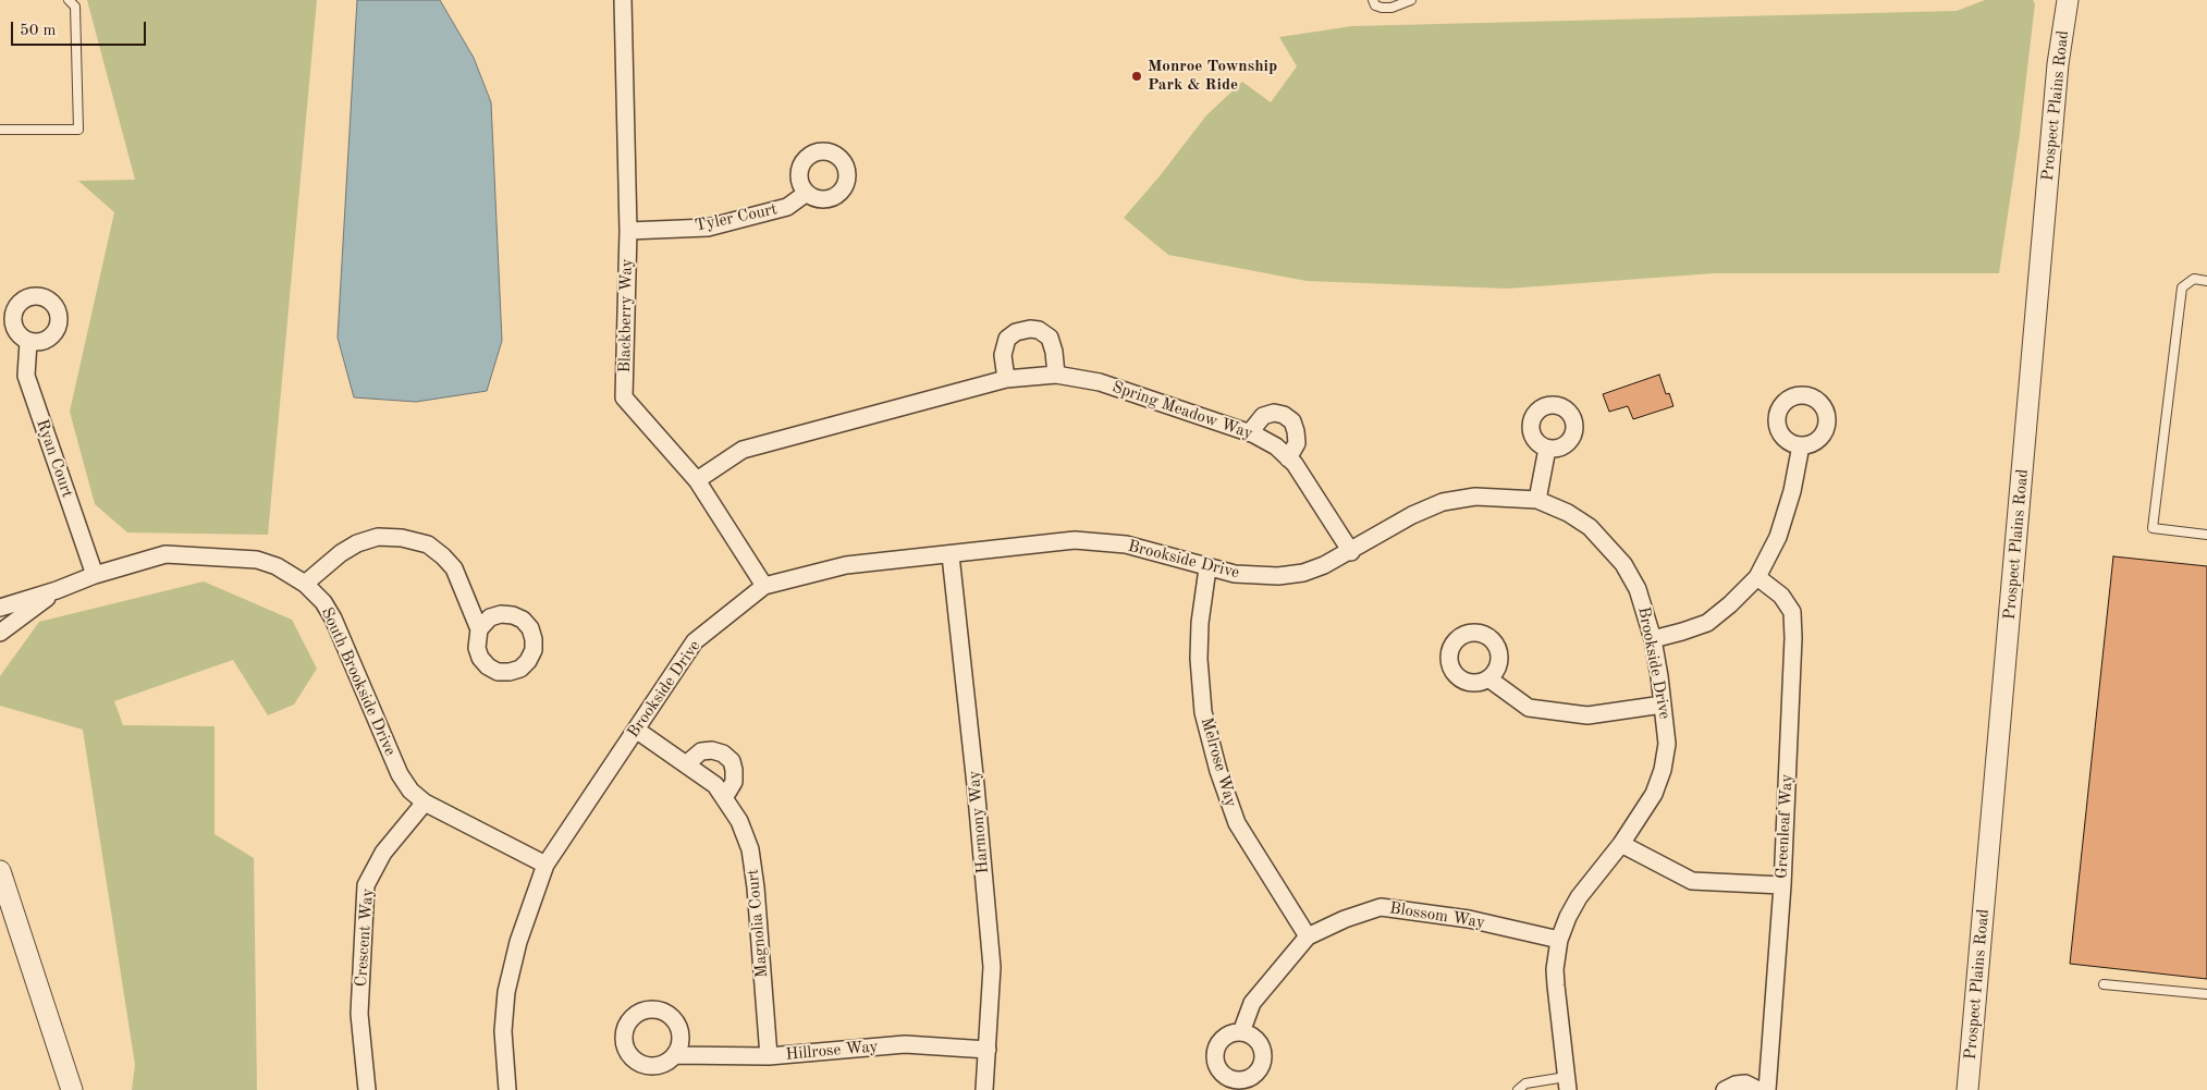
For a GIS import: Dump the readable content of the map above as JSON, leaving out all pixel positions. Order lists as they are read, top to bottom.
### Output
{
  "streets": {
    "street": [
      "Prospect Plains Road",
      "Tyler Court",
      "Blackberry Way",
      "Spring Meadow Way",
      "Ryan Court",
      "Brookside Drive",
      "South Brookside Drive",
      "Melrose Way",
      "Harmony Way",
      "Greenleaf Way",
      "Blossom Way",
      "Magnolia Court",
      "Crescent Way",
      "Hillrose Way"
    ]
  },
  "crossings": [
    ["Tyler Court", "Blackberry Way"],
    ["Blackberry Way", "Spring Meadow Way"],
    ["Blackberry Way", "Brookside Drive"],
    ["Spring Meadow Way", "Brookside Drive"],
    ["Ryan Court", "South Brookside Drive"],
    ["Brookside Drive", "South Brookside Drive"],
    ["Brookside Drive", "Melrose Way"],
    ["Brookside Drive", "Harmony Way"],
    ["Brookside Drive", "Blossom Way"],
    ["Brookside Drive", "Magnolia Court"],
    ["South Brookside Drive", "Crescent Way"],
    ["Melrose Way", "Blossom Way"],
    ["Harmony Way", "Hillrose Way"],
    ["Magnolia Court", "Hillrose Way"]
  ],
  "places": ["Monroe Township Park & Ride"],
  "scale_bar": "50 m"
}
